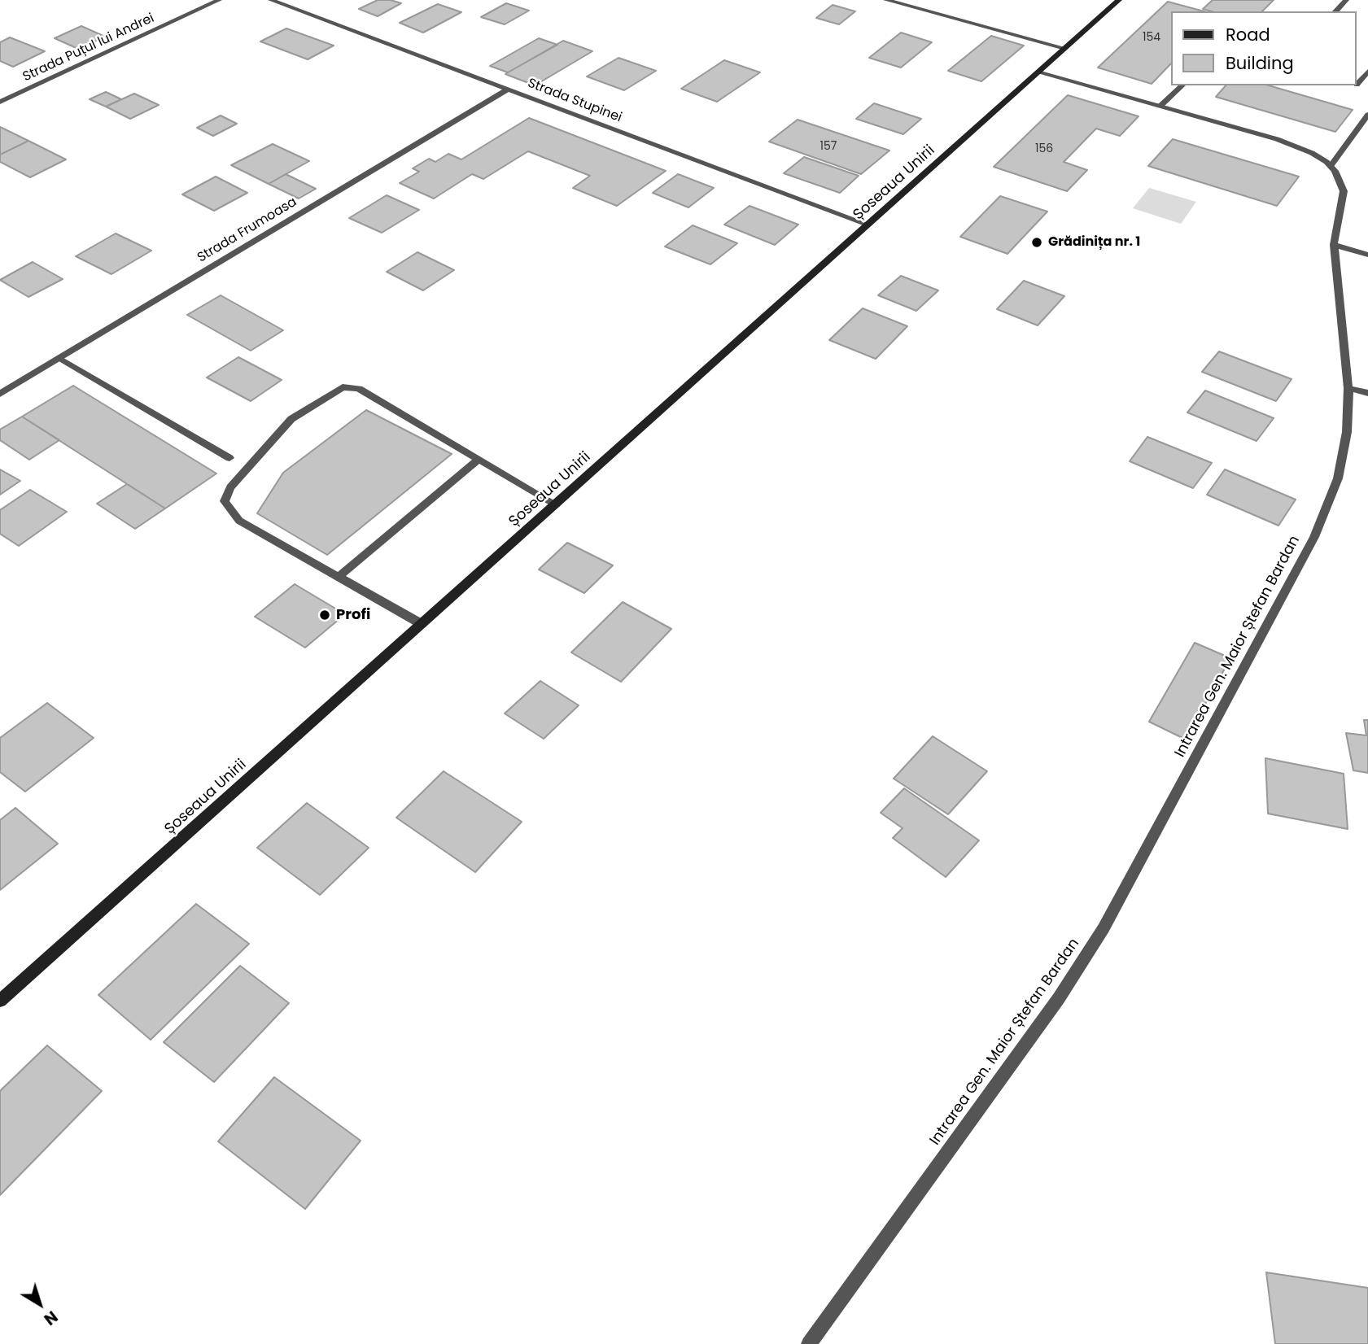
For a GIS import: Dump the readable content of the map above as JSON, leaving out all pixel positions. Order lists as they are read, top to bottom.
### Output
{
  "streets": {
    "main road": ["Șoseaua Unirii"],
    "street": [
      "Strada Puțul lui Andrei",
      "Strada Stupinei",
      "Strada Frumoasa",
      "Intrarea Gen. Maior Ștefan Bardan"
    ]
  },
  "crossings": [
    ["Strada Stupinei", "Șoseaua Unirii"],
    ["Strada Stupinei", "Strada Frumoasa"]
  ],
  "places": ["Grădinița nr. 1", "Profi"],
  "house_numbers": ["154", "157", "156"],
  "legend": ["Road", "Building"],
  "north": "bottom right"
}
